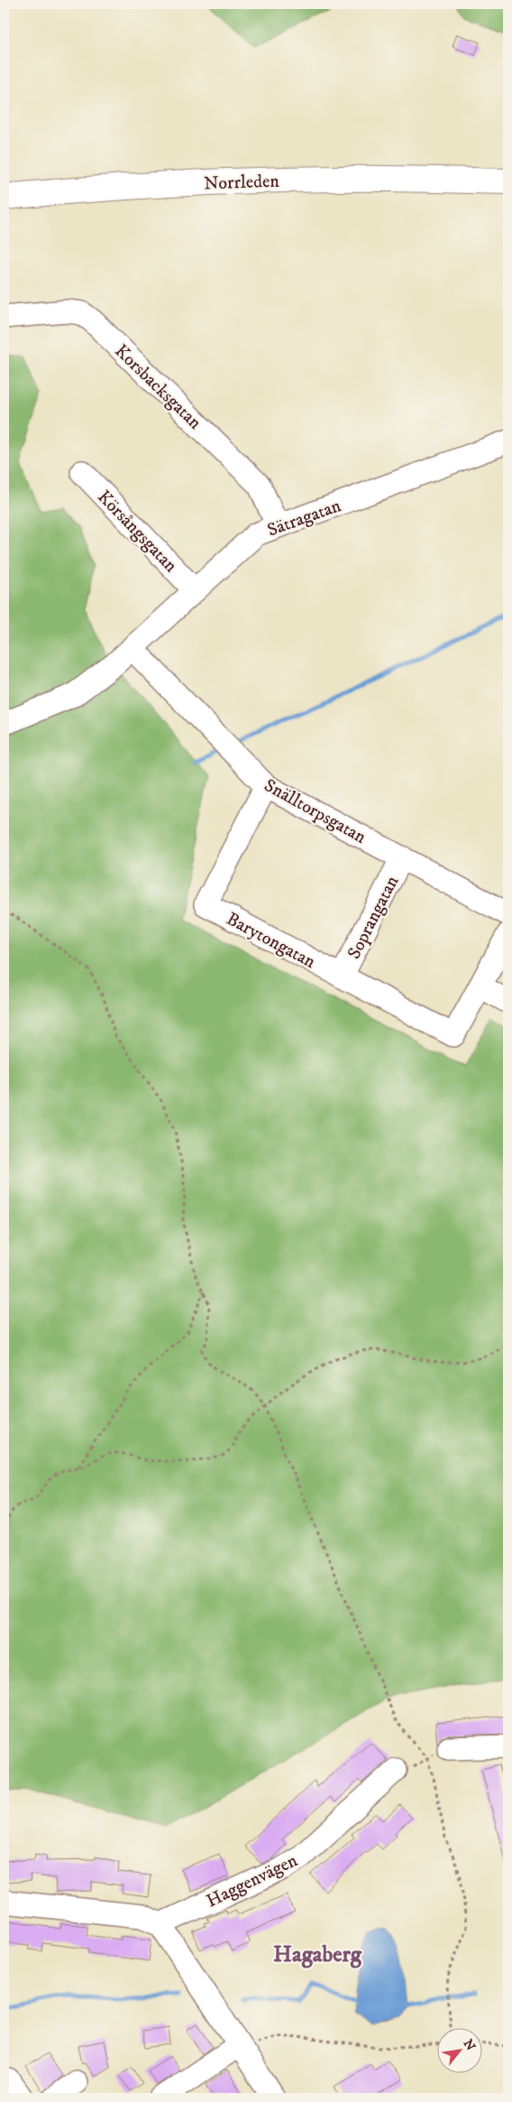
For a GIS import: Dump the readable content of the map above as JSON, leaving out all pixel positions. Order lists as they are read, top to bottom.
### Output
{
  "streets": {
    "main road": ["Norrleden"],
    "street": [
      "Korsbacksgatan",
      "Sätragatan",
      "Körsångsgatan",
      "Snälltorpsgatan",
      "Soprangatan",
      "Barytongatan",
      "Haggenvägen"
    ]
  },
  "crossings": [
    ["Korsbacksgatan", "Sätragatan"],
    ["Sätragatan", "Körsångsgatan"],
    ["Sätragatan", "Snälltorpsgatan"],
    ["Snälltorpsgatan", "Soprangatan"],
    ["Snälltorpsgatan", "Barytongatan"],
    ["Soprangatan", "Barytongatan"]
  ],
  "districts": ["Hagaberg"],
  "north": "top right"
}
